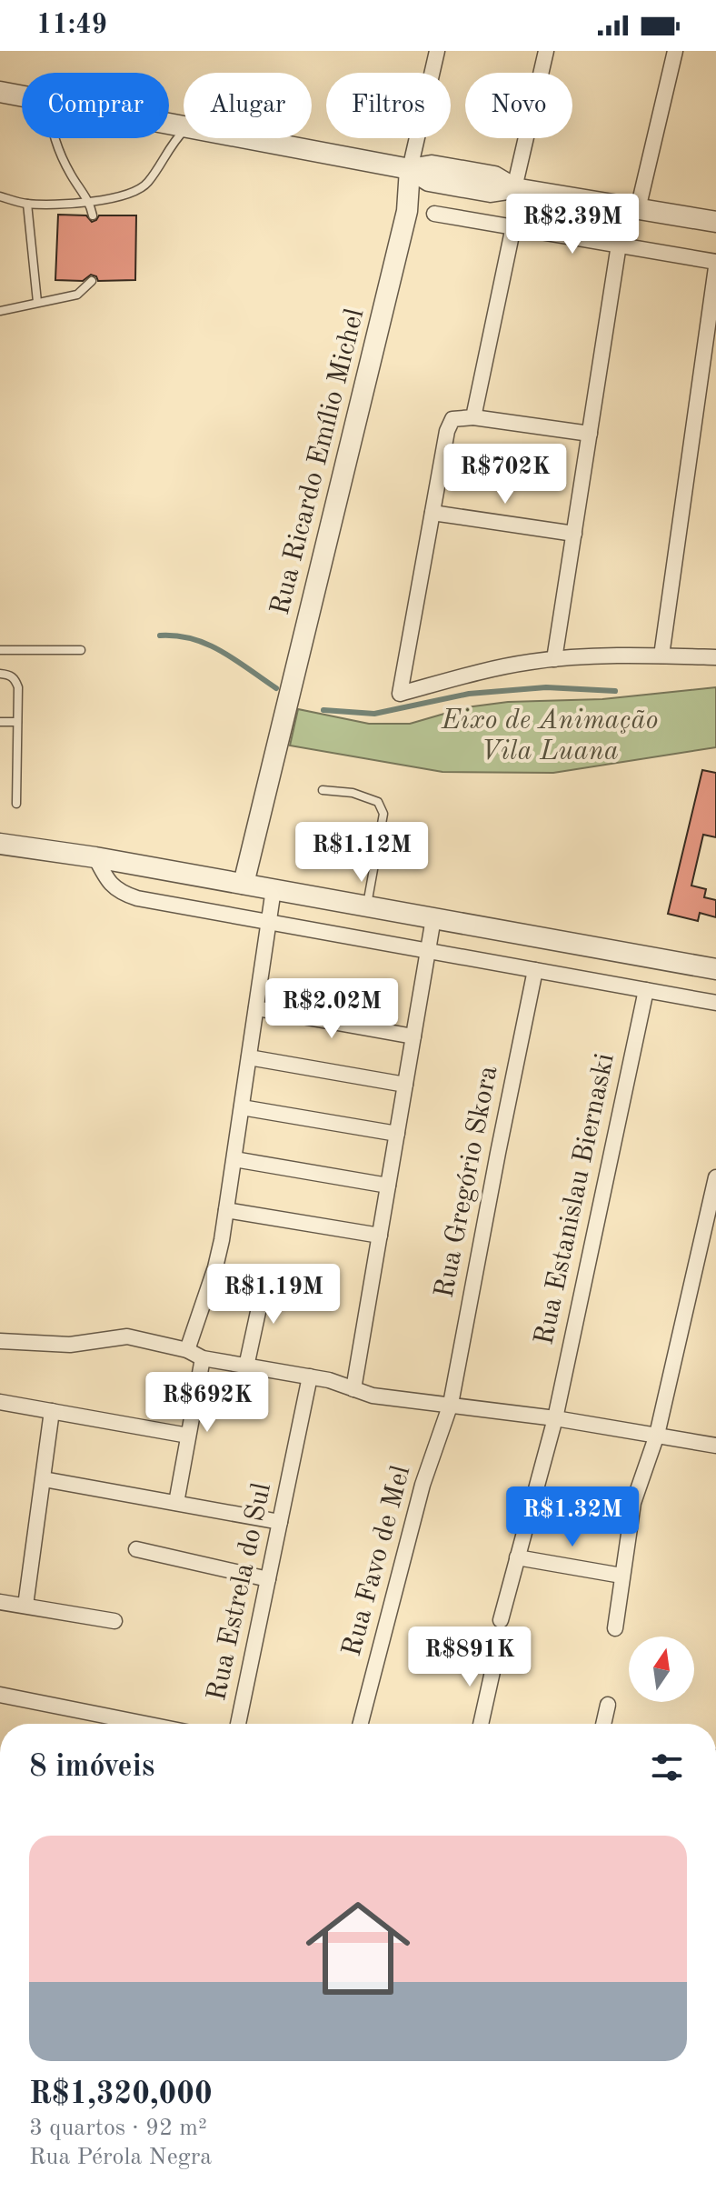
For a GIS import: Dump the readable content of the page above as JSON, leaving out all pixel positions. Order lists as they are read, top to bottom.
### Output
{
  "streets": {
    "street": [
      "Rua Ricardo Emílio Michel",
      "Rua Gregório Skora",
      "Rua Estanislau Biernaski",
      "Rua Favo de Mel",
      "Rua Estrela do Sul"
    ]
  },
  "crossings": [
    ["Rua Gregório Skora", "Rua Favo de Mel"]
  ],
  "parks": ["Eixo de Animação Vila Luana"],
  "north": "top",
  "page": {
    "status": "11:49",
    "chip": [
      "Comprar",
      "Alugar",
      "Filtros",
      "Novo"
    ],
    "price": [
      "R$2.39M",
      "R$702K",
      "R$1.12M",
      "R$2.02M",
      "R$1.19M",
      "R$692K",
      "R$1.32M",
      "R$891K"
    ],
    "heading": "8 imóveis",
    "list": [
      {
        "name": "R$1,320,000",
        "note": "3 quartos · 92 m² · Rua Pérola Negra"
      }
    ]
  }
}
